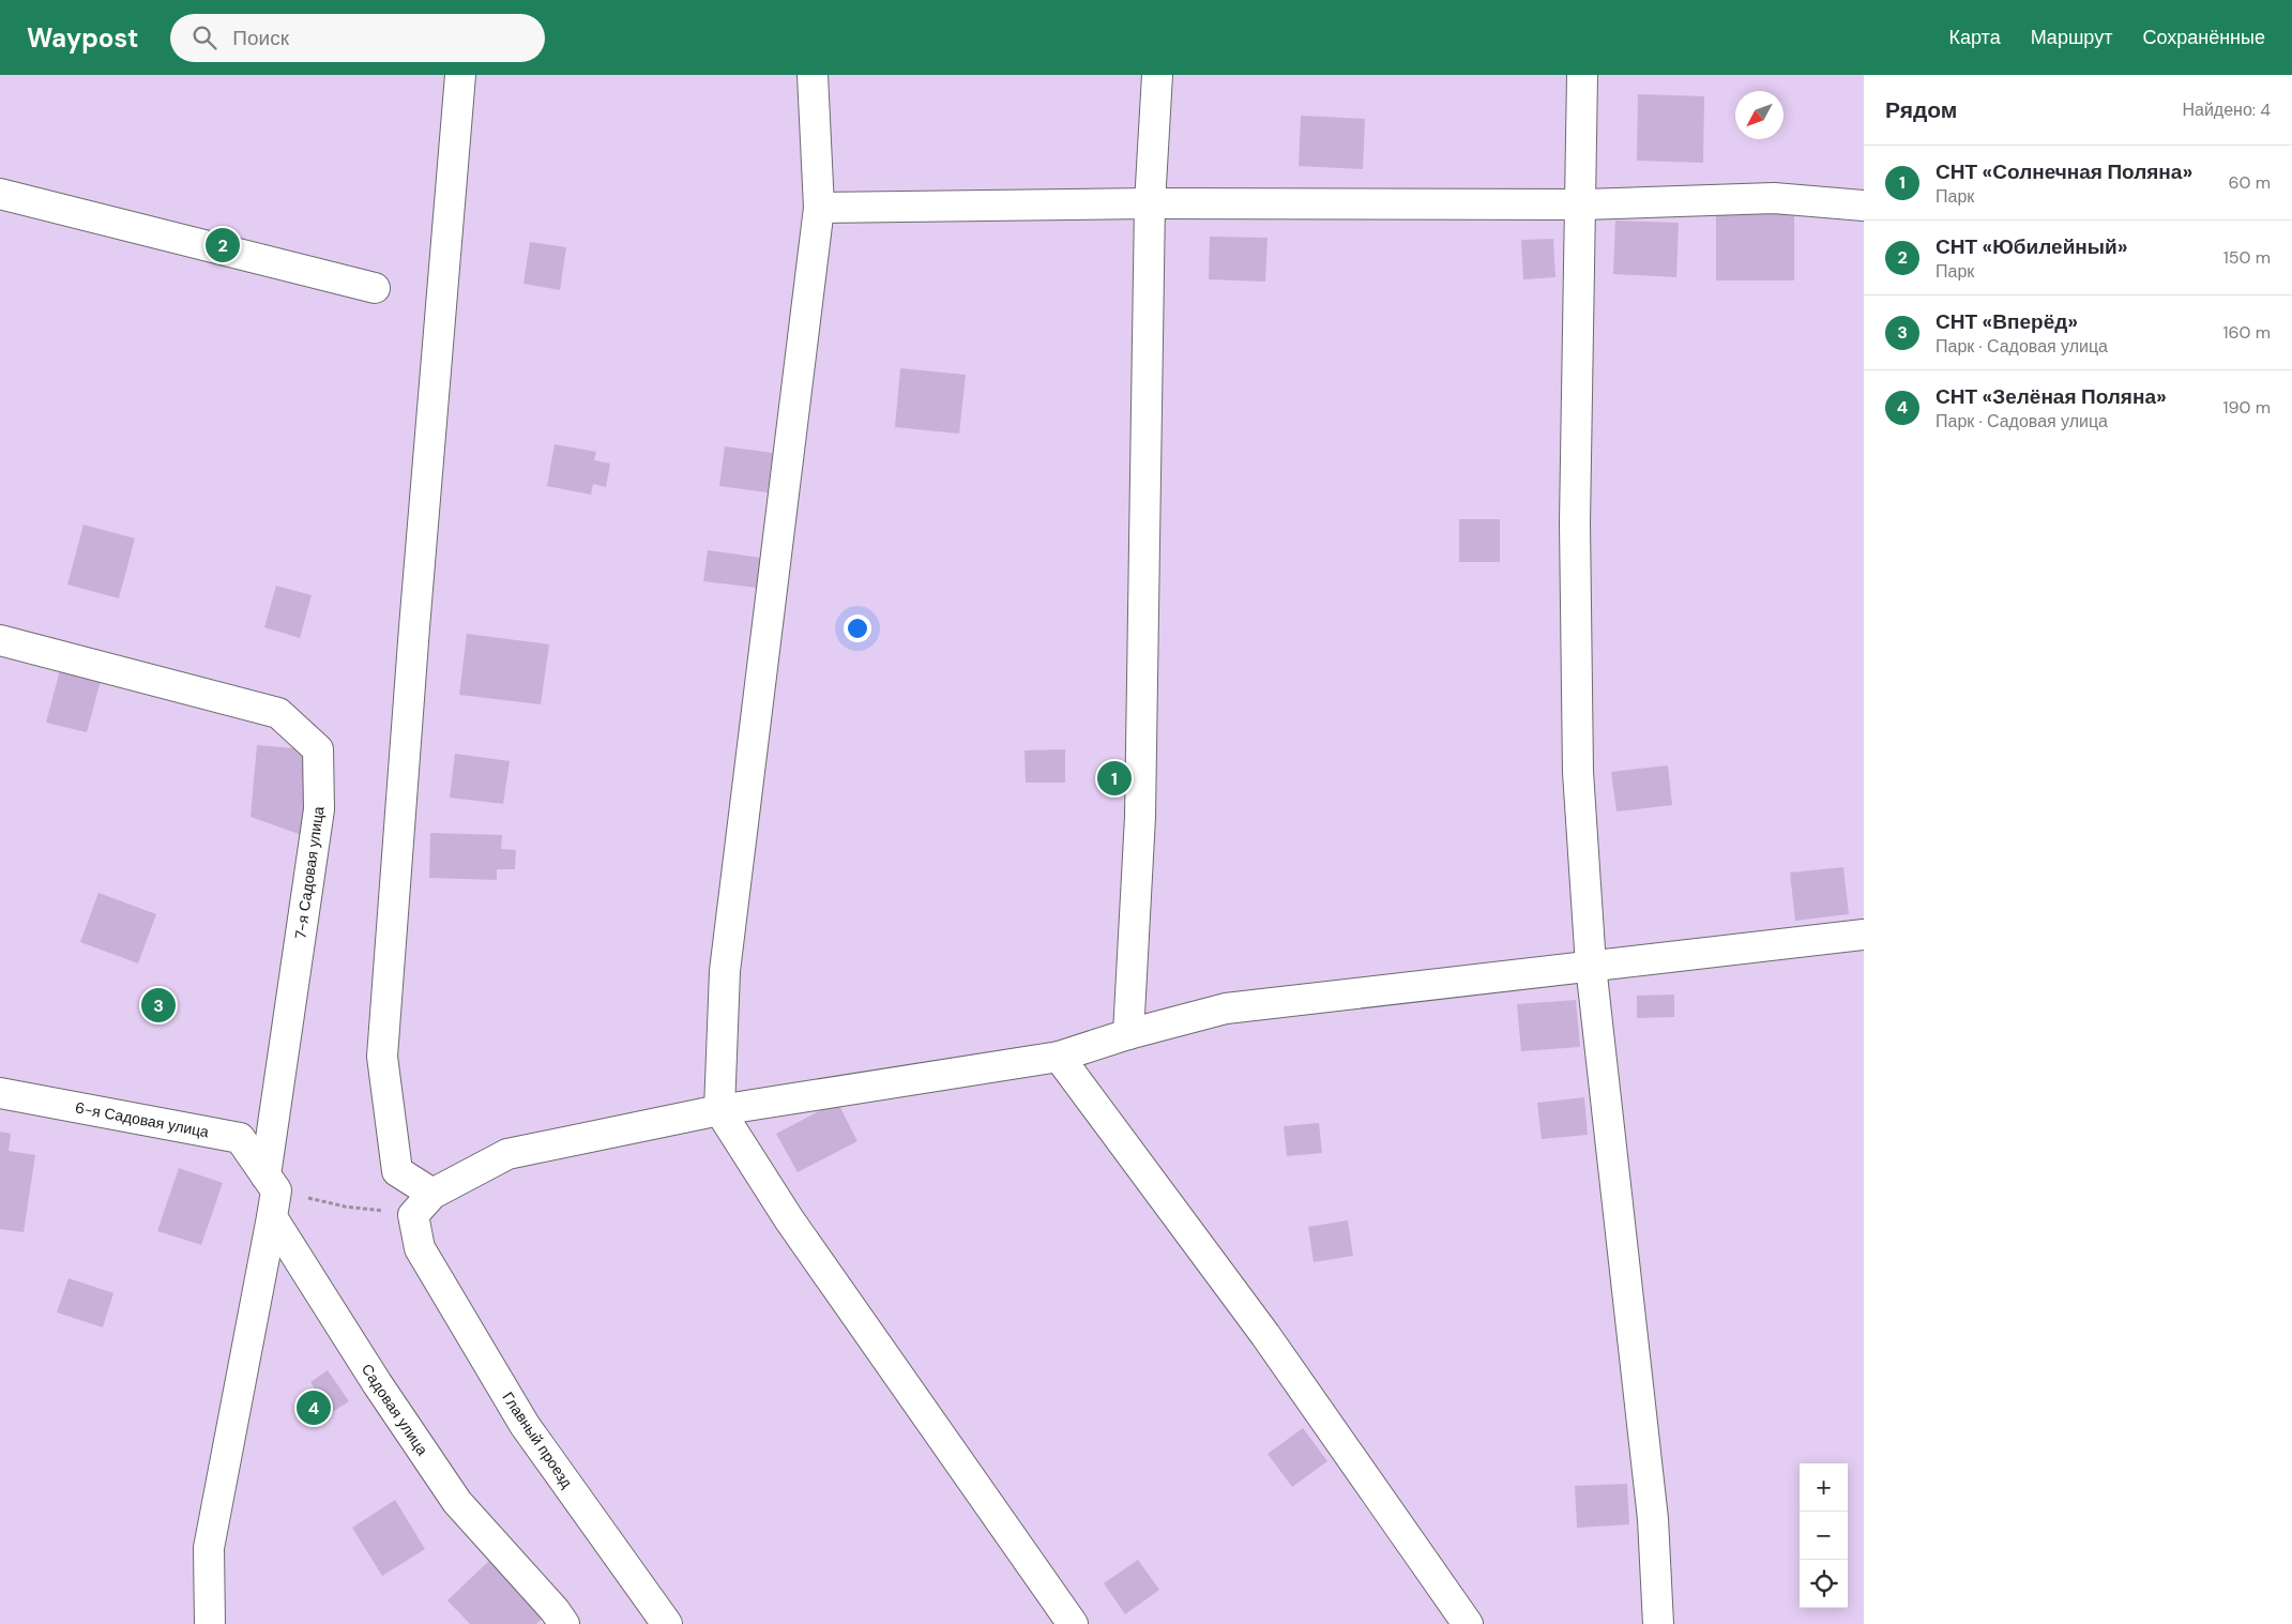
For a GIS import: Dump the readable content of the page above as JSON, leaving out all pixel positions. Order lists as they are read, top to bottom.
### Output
{
  "streets": {
    "street": [
      "7-я Садовая улица",
      "6-я Садовая улица",
      "Садовая улица",
      "Главный проезд"
    ]
  },
  "crossings": [
    ["7-я Садовая улица", "6-я Садовая улица"],
    ["7-я Садовая улица", "Садовая улица"],
    ["6-я Садовая улица", "Садовая улица"]
  ],
  "north": "bottom left",
  "page": {
    "header": "Waypost",
    "search": "Поиск",
    "nav": ["Карта", "Маршрут", "Сохранённые"],
    "heading": ["Рядом", "Найдено: 4"],
    "list": [
      {
        "mark": "1",
        "name": "СНТ «Солнечная Поляна»",
        "note": "Парк",
        "value": "60 m"
      },
      {
        "mark": "2",
        "name": "СНТ «Юбилейный»",
        "note": "Парк",
        "value": "150 m"
      },
      {
        "mark": "3",
        "name": "СНТ «Вперёд»",
        "note": "Парк · Садовая улица",
        "value": "160 m"
      },
      {
        "mark": "4",
        "name": "СНТ «Зелёная Поляна»",
        "note": "Парк · Садовая улица",
        "value": "190 m"
      }
    ],
    "pins": [
      "2",
      "1",
      "3",
      "4"
    ],
    "map_buttons": ["+", "−"]
  }
}
